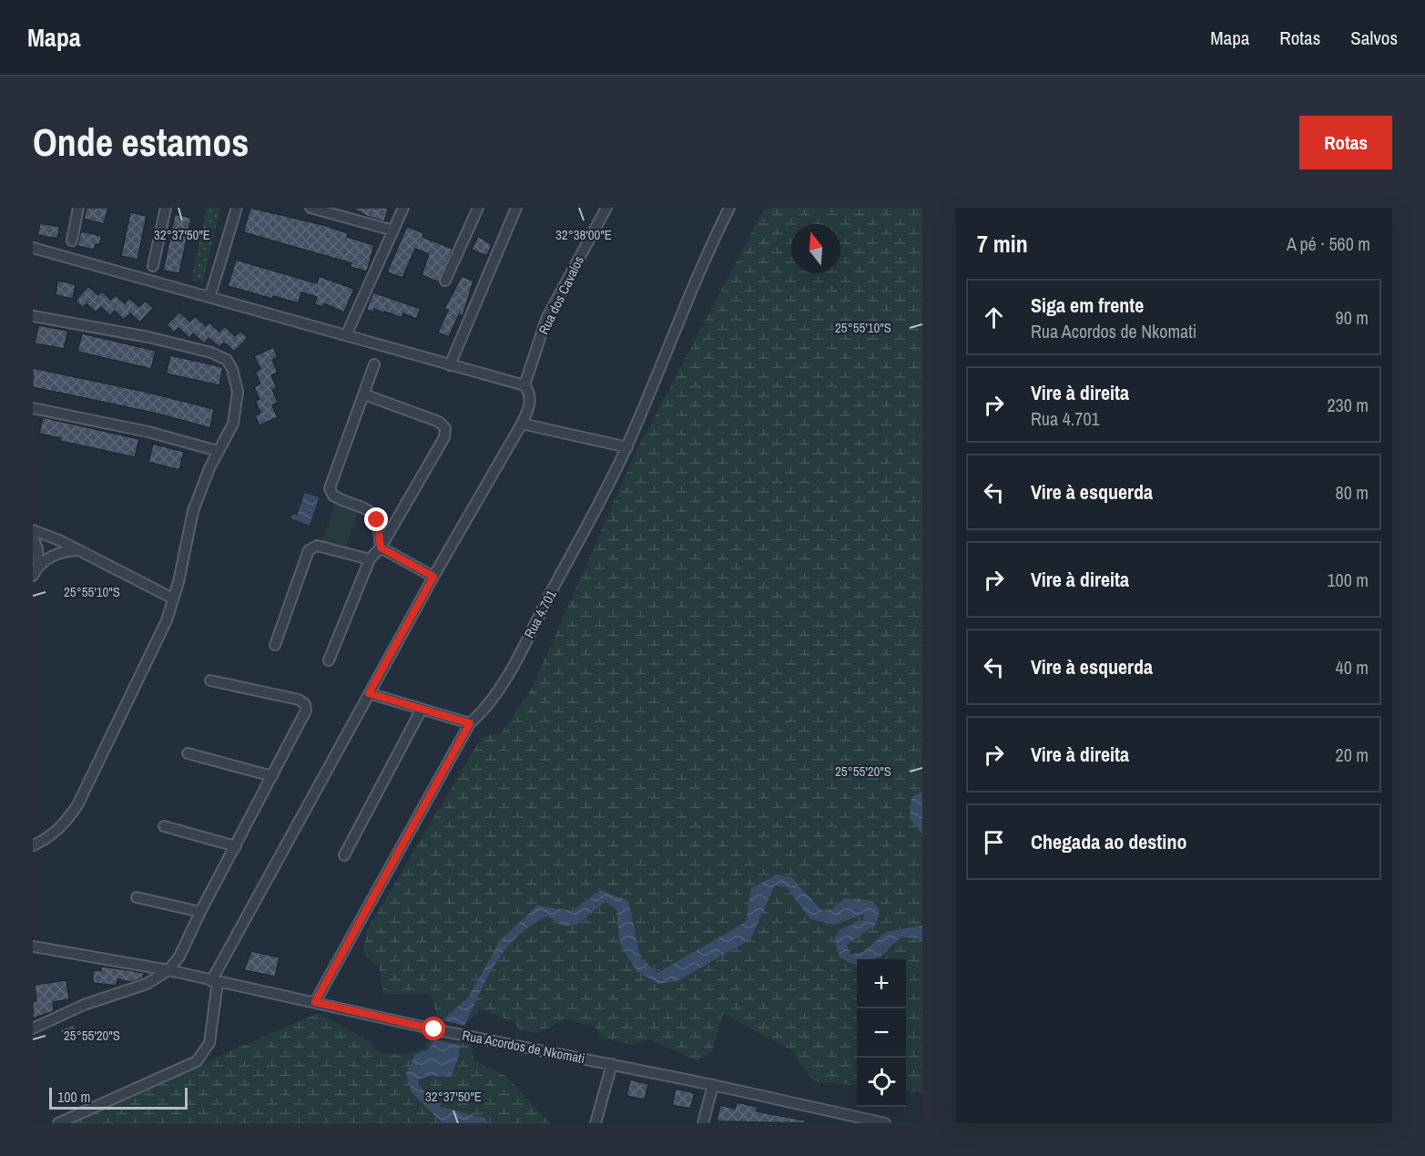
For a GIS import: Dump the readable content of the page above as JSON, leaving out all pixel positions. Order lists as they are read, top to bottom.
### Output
{
  "streets": {
    "street": ["Rua dos Cavalos", "Rua 4.701", "Rua Acordos de Nkomati"]
  },
  "crossings": [
    ["Rua 4.701", "Rua Acordos de Nkomati"]
  ],
  "scale_bar": "100 m",
  "north": "top",
  "page": {
    "header": "Mapa",
    "nav": ["Mapa", "Rotas", "Salvos"],
    "buttons": "Rotas",
    "title": "Onde estamos",
    "heading": ["7 min", "A pé · 560 m"],
    "list": [
      ["Siga em frente", "Rua Acordos de Nkomati", "90 m"],
      ["Vire à direita", "Rua 4.701", "230 m"],
      ["Vire à esquerda", "80 m"],
      ["Vire à direita", "100 m"],
      ["Vire à esquerda", "40 m"],
      ["Vire à direita", "20 m"],
      "Chegada ao destino"
    ],
    "map_buttons": ["+", "−"],
    "scale": "100 m"
  },
  "coordinates": [
    "32°37'50\"E",
    "32°38'00\"E",
    "25°55'10\"S",
    "25°55'20\"S"
  ]
}
